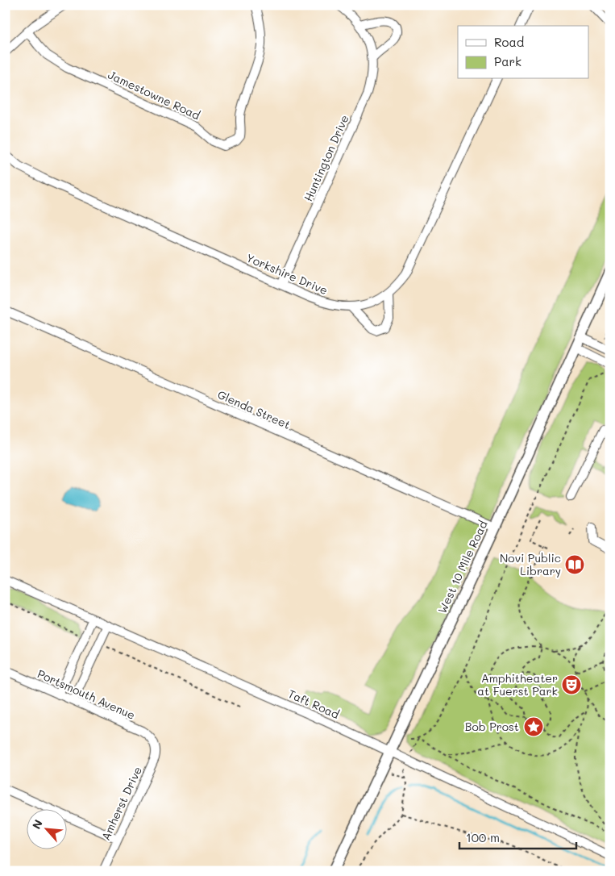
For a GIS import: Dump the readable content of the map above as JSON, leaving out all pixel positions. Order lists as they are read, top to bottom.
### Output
{
  "streets": {
    "main road": ["West 10 Mile Road"],
    "street": [
      "Jamestowne Road",
      "Huntington Drive",
      "Yorkshire Drive",
      "Glenda Street",
      "Portsmouth Avenue",
      "Taft Road",
      "Amherst Drive"
    ]
  },
  "crossings": [
    ["Huntington Drive", "Yorkshire Drive"],
    ["Glenda Street", "West 10 Mile Road"],
    ["West 10 Mile Road", "Taft Road"],
    ["Portsmouth Avenue", "Amherst Drive"]
  ],
  "places": {
    "library": ["Novi Public Library"],
    "theatre": ["Amphitheater at Fuerst Park"],
    "place": ["Bob Prost"]
  },
  "legend": ["Road", "Park"],
  "scale_bar": "100 m",
  "north": "top left"
}
